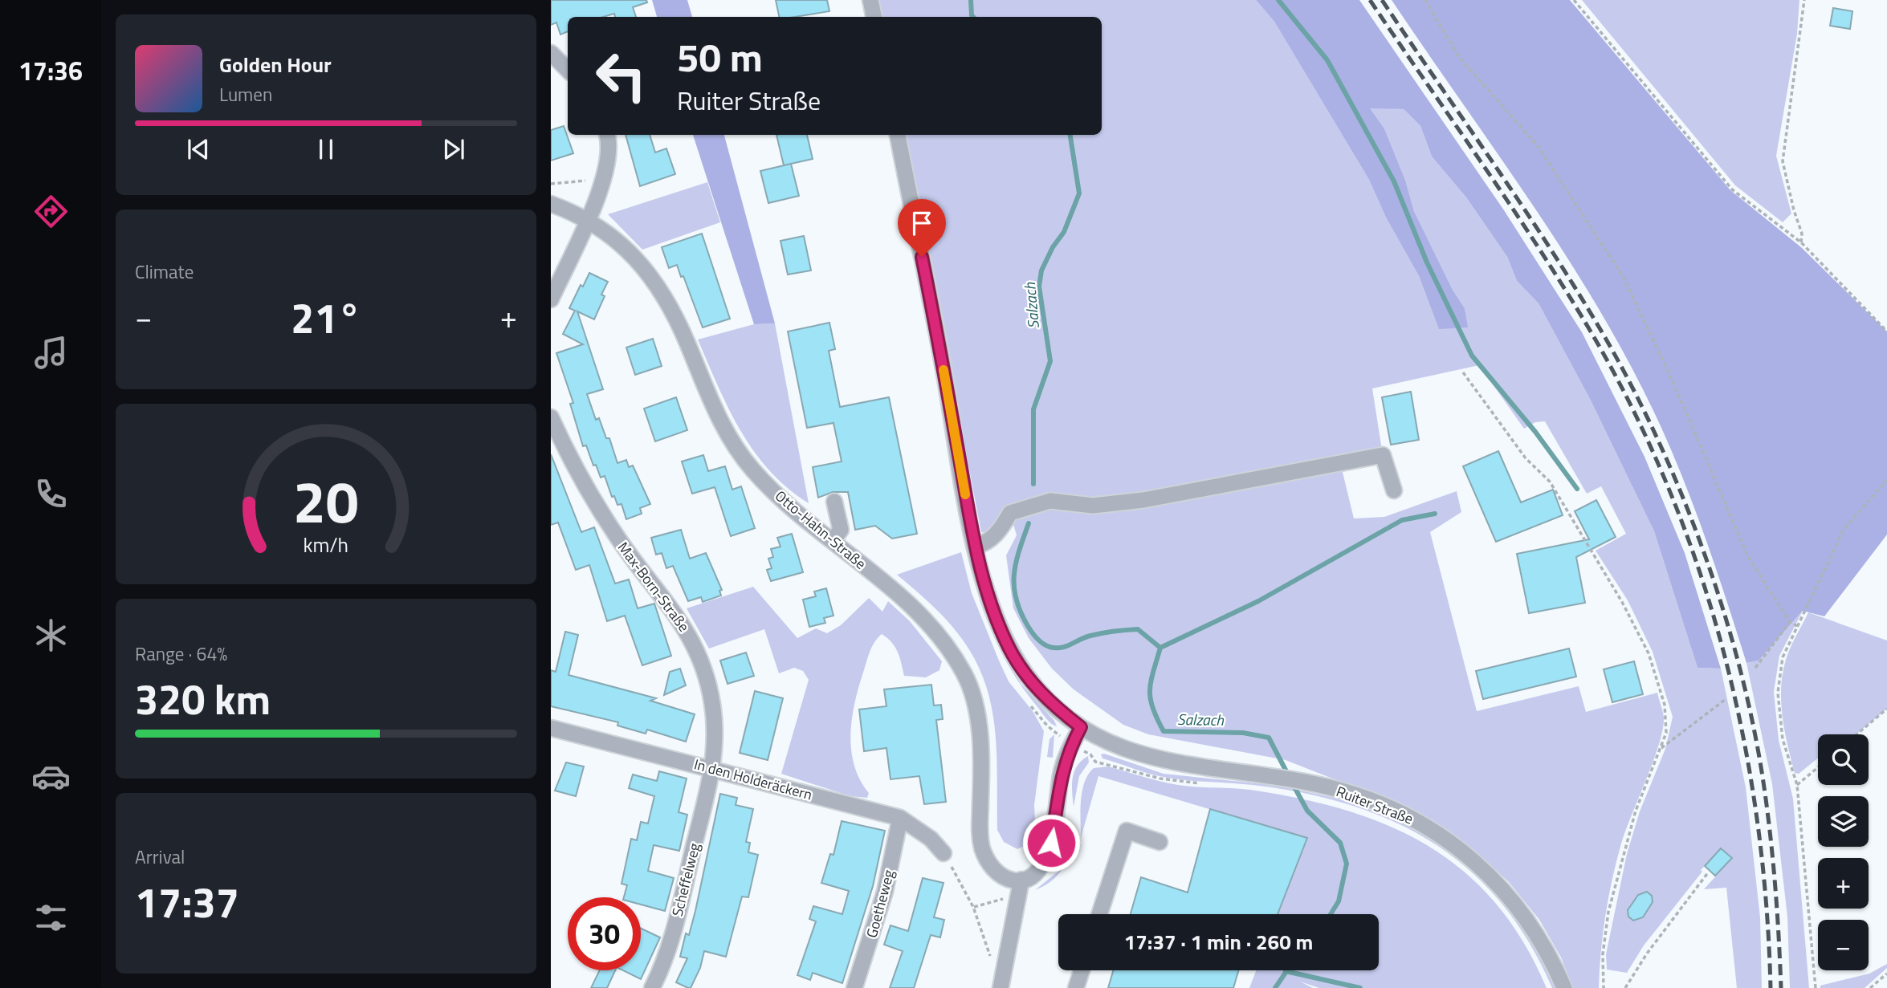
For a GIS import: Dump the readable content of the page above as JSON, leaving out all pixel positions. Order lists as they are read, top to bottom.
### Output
{
  "streets": {
    "street": [
      "Otto-Hahn-Straße",
      "Max-Born-Straße",
      "In den Holderäckern",
      "Ruiter Straße",
      "Scheffelweg",
      "Goetheweg"
    ]
  },
  "crossings": [
    ["Max-Born-Straße", "In den Holderäckern"],
    ["Max-Born-Straße", "Scheffelweg"],
    ["In den Holderäckern", "Scheffelweg"],
    ["In den Holderäckern", "Goetheweg"]
  ],
  "water": ["Salzach"],
  "page": {
    "tabs": "17:36",
    "turn": ["50 m", "Ruiter Straße"],
    "song": ["Golden Hour", "Lumen"],
    "tile": [
      "Climate",
      ["Range · 64%", "320 km"],
      ["Arrival", "17:37"]
    ],
    "heat": ["−", "21°", "+"],
    "map_buttons": ["+", "−"],
    "limit": "30",
    "trip": "17:37 · 1 min · 260 m",
    "gauge": ["20", "km/h"]
  }
}
